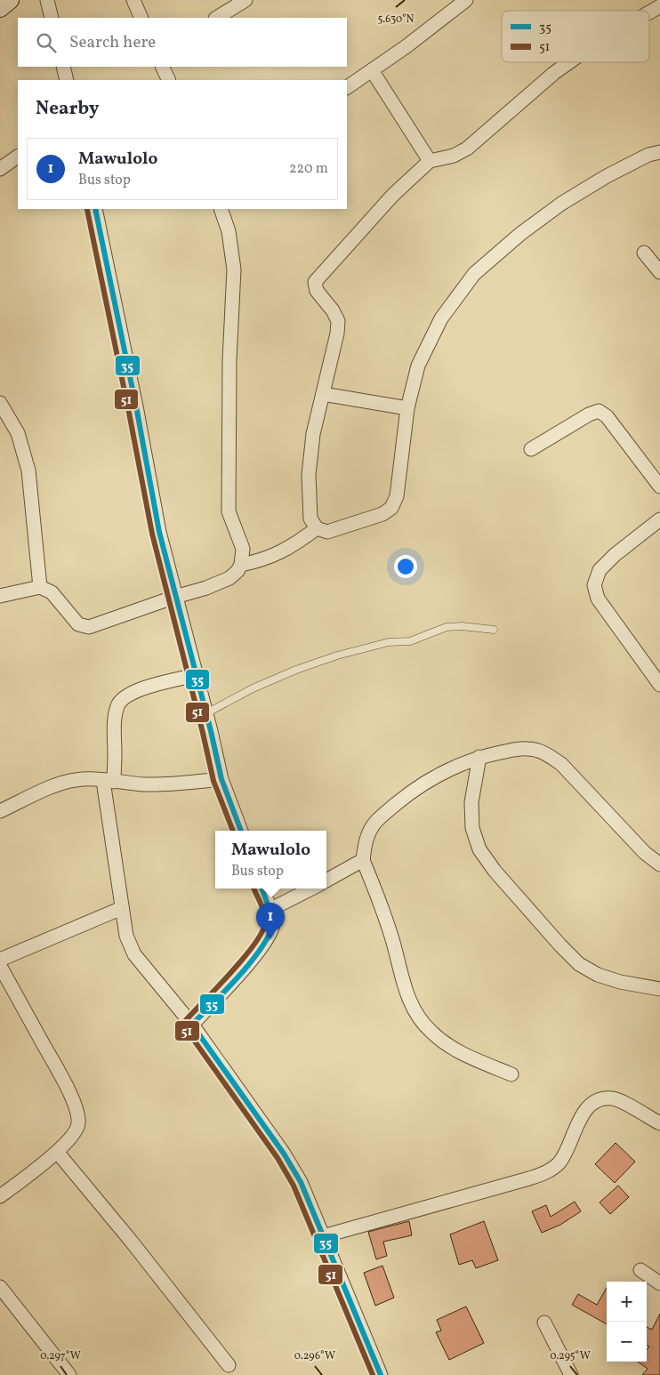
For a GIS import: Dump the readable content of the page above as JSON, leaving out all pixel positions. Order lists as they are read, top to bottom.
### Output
{
  "lines": ["transit line 35", "transit line 51"],
  "legend": ["35", "51"],
  "page": {
    "search": "Search here",
    "heading": "Nearby",
    "list": [
      {
        "mark": "1",
        "name": "Mawulolo",
        "note": "Bus stop",
        "value": "220 m"
      }
    ],
    "popup": ["Mawulolo", "Bus stop"],
    "pins": "1",
    "map_buttons": ["+", "−"]
  },
  "coordinates": [
    "5.630°N",
    "0.297°W",
    "0.296°W",
    "0.295°W"
  ]
}
